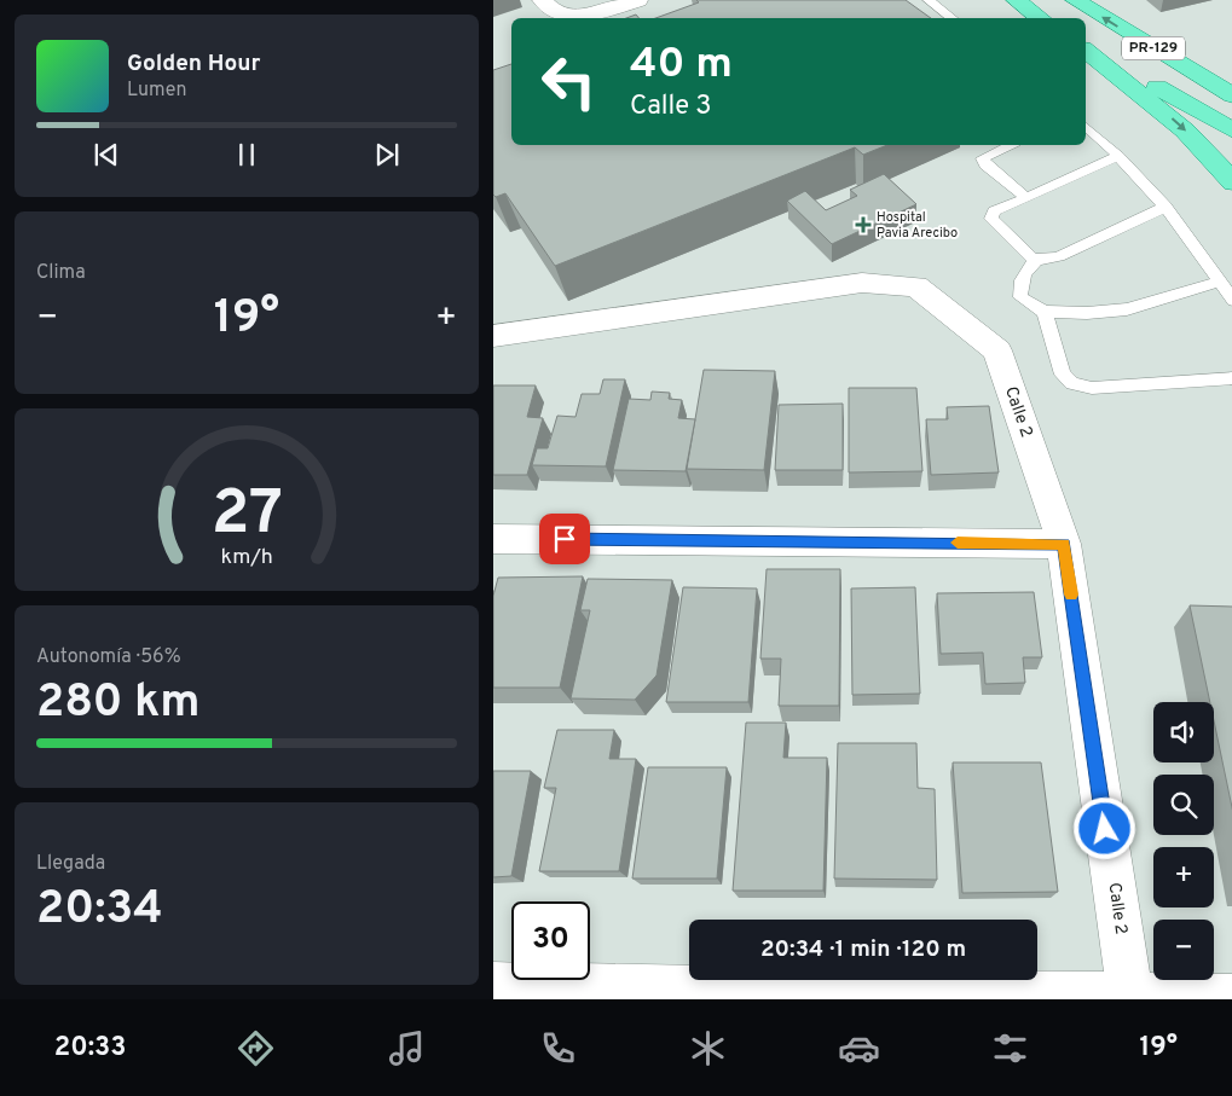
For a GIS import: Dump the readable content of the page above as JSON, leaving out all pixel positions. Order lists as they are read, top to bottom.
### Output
{
  "streets": {
    "main road": ["PR-129"],
    "street": ["Calle 2"]
  },
  "places": {
    "health": ["Hospital Pavia Arecibo"]
  },
  "page": {
    "turn": ["40 m", "Calle 3"],
    "song": ["Golden Hour", "Lumen"],
    "tile": [
      "Clima",
      ["Autonomía · 56%", "280 km"],
      ["Llegada", "20:34"]
    ],
    "heat": ["−", "19°", "+"],
    "map_buttons": ["+", "−"],
    "limit": "30",
    "trip": "20:34 · 1 min · 120 m",
    "tabs": ["20:33", "19°"],
    "gauge": ["27", "km/h"]
  }
}
